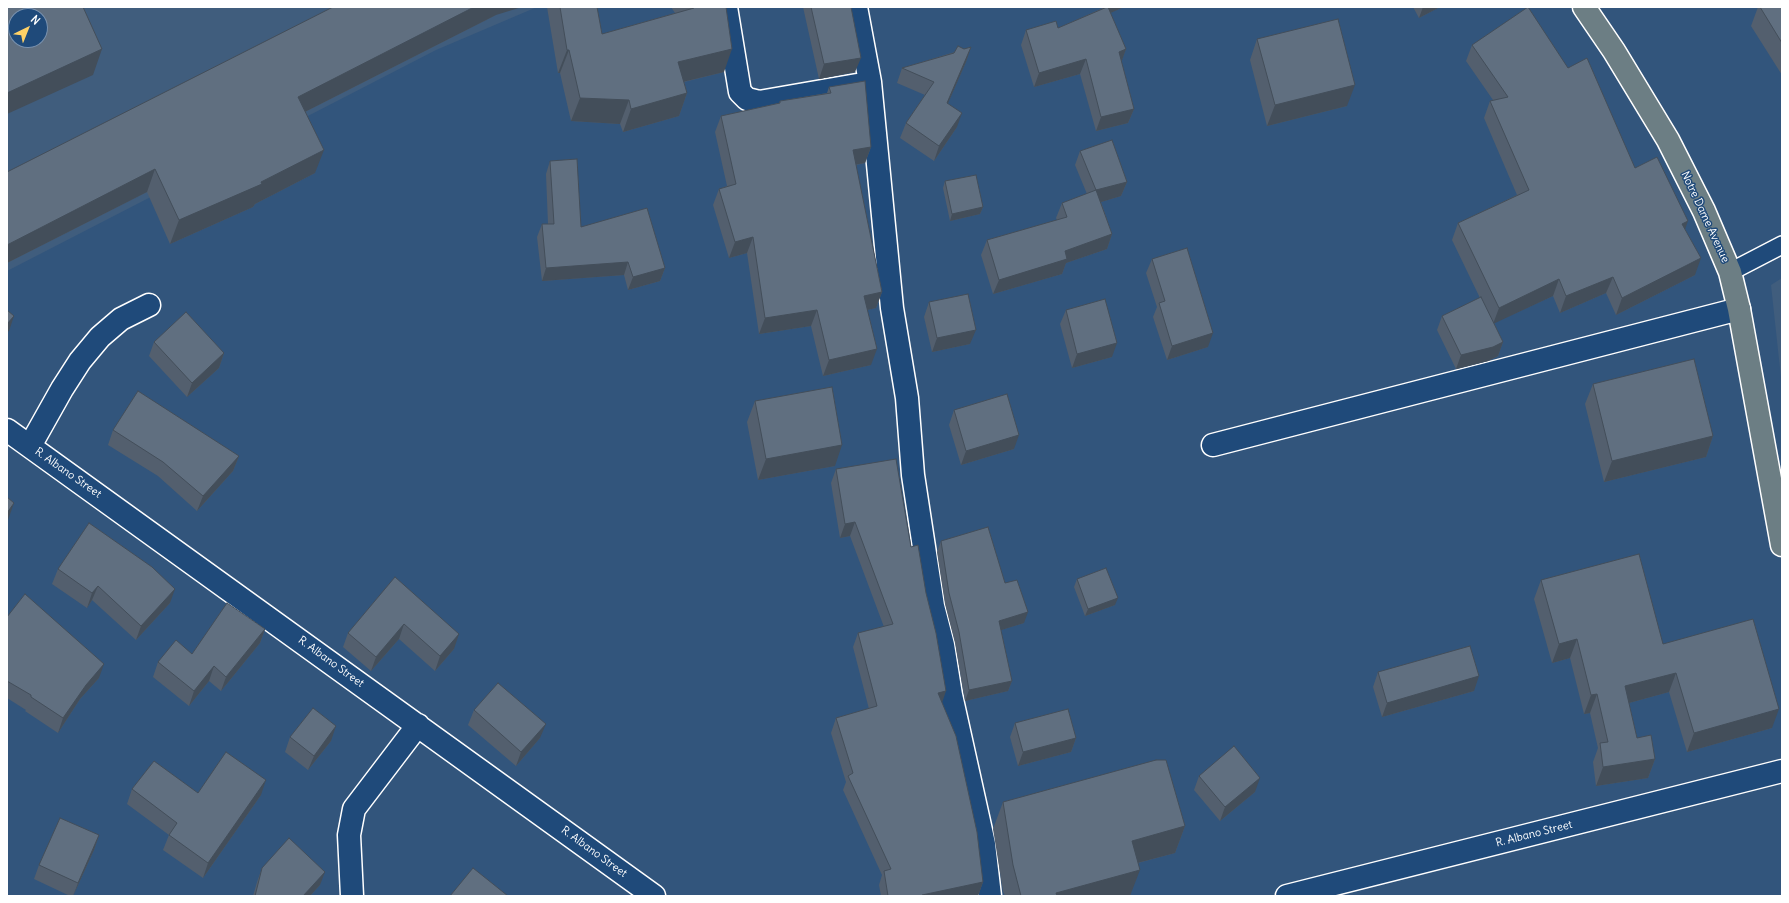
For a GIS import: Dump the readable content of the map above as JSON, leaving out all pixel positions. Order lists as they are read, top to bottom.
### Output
{
  "streets": {
    "main road": ["Notre Dame Avenue"],
    "street": ["R. Albano Street"]
  },
  "north": "top right"
}
